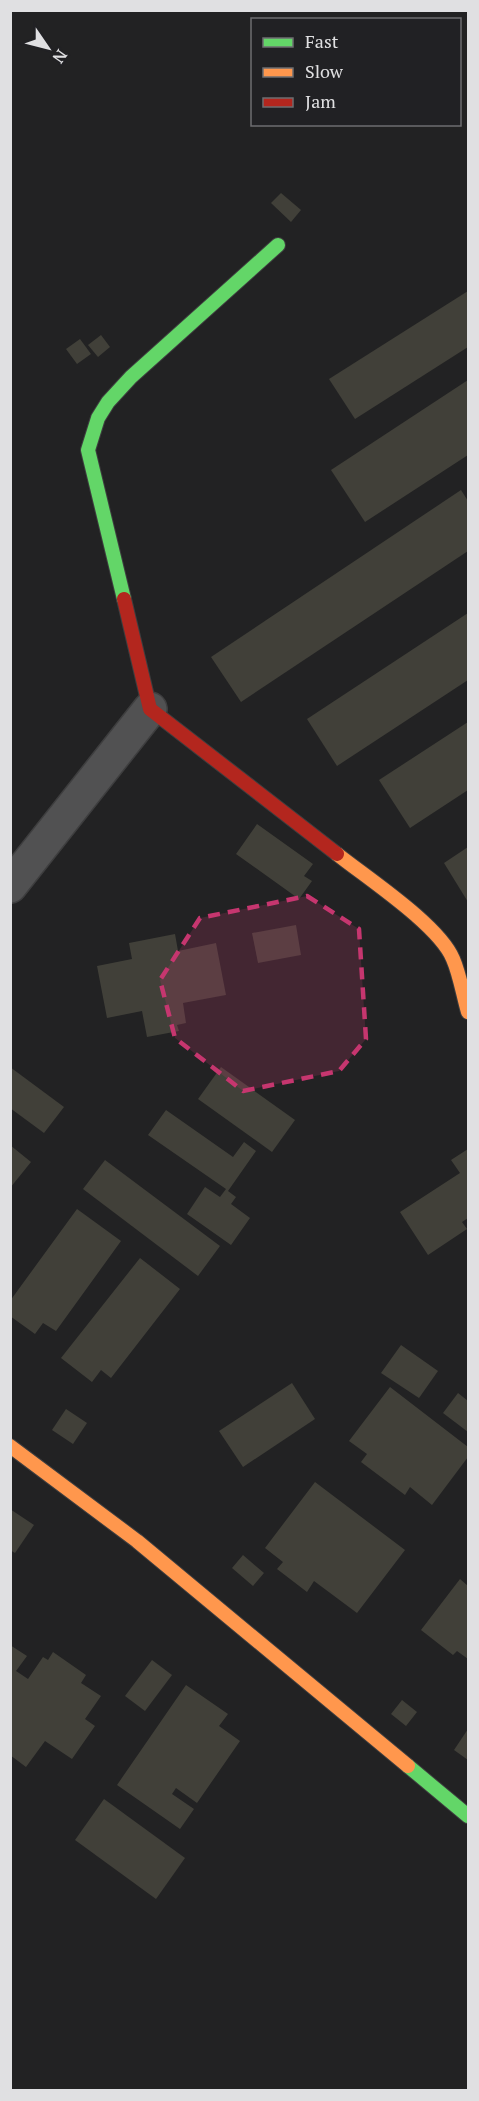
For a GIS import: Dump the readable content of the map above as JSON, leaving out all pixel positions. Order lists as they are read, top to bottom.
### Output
{
  "legend": ["Fast", "Slow", "Jam"],
  "north": "bottom right"
}
